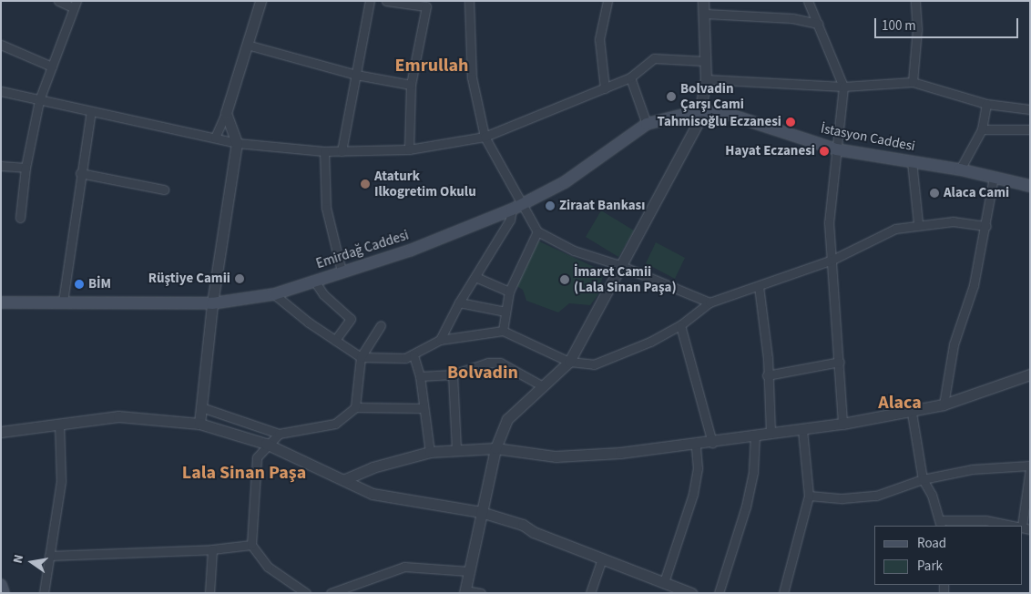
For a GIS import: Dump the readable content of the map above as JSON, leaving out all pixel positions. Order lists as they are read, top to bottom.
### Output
{
  "streets": {
    "main road": ["İstasyon Caddesi", "Emirdağ Caddesi"]
  },
  "crossings": [
    ["İstasyon Caddesi", "Emirdağ Caddesi"]
  ],
  "districts": [
    "Emrullah",
    "Bolvadin",
    "Alaca",
    "Lala Sinan Paşa"
  ],
  "places": [
    "Bolvadin Çarşı Cami",
    "Tahmisoğlu Eczanesi",
    "Hayat Eczanesi",
    "Ataturk Ilkogretim Okulu",
    "Alaca Cami",
    "Ziraat Bankası",
    "Rüştiye Camii",
    "İmaret Camii (Lala Sinan Paşa)",
    "BİM"
  ],
  "legend": ["Road", "Park"],
  "scale_bar": "100 m",
  "north": "left"
}
